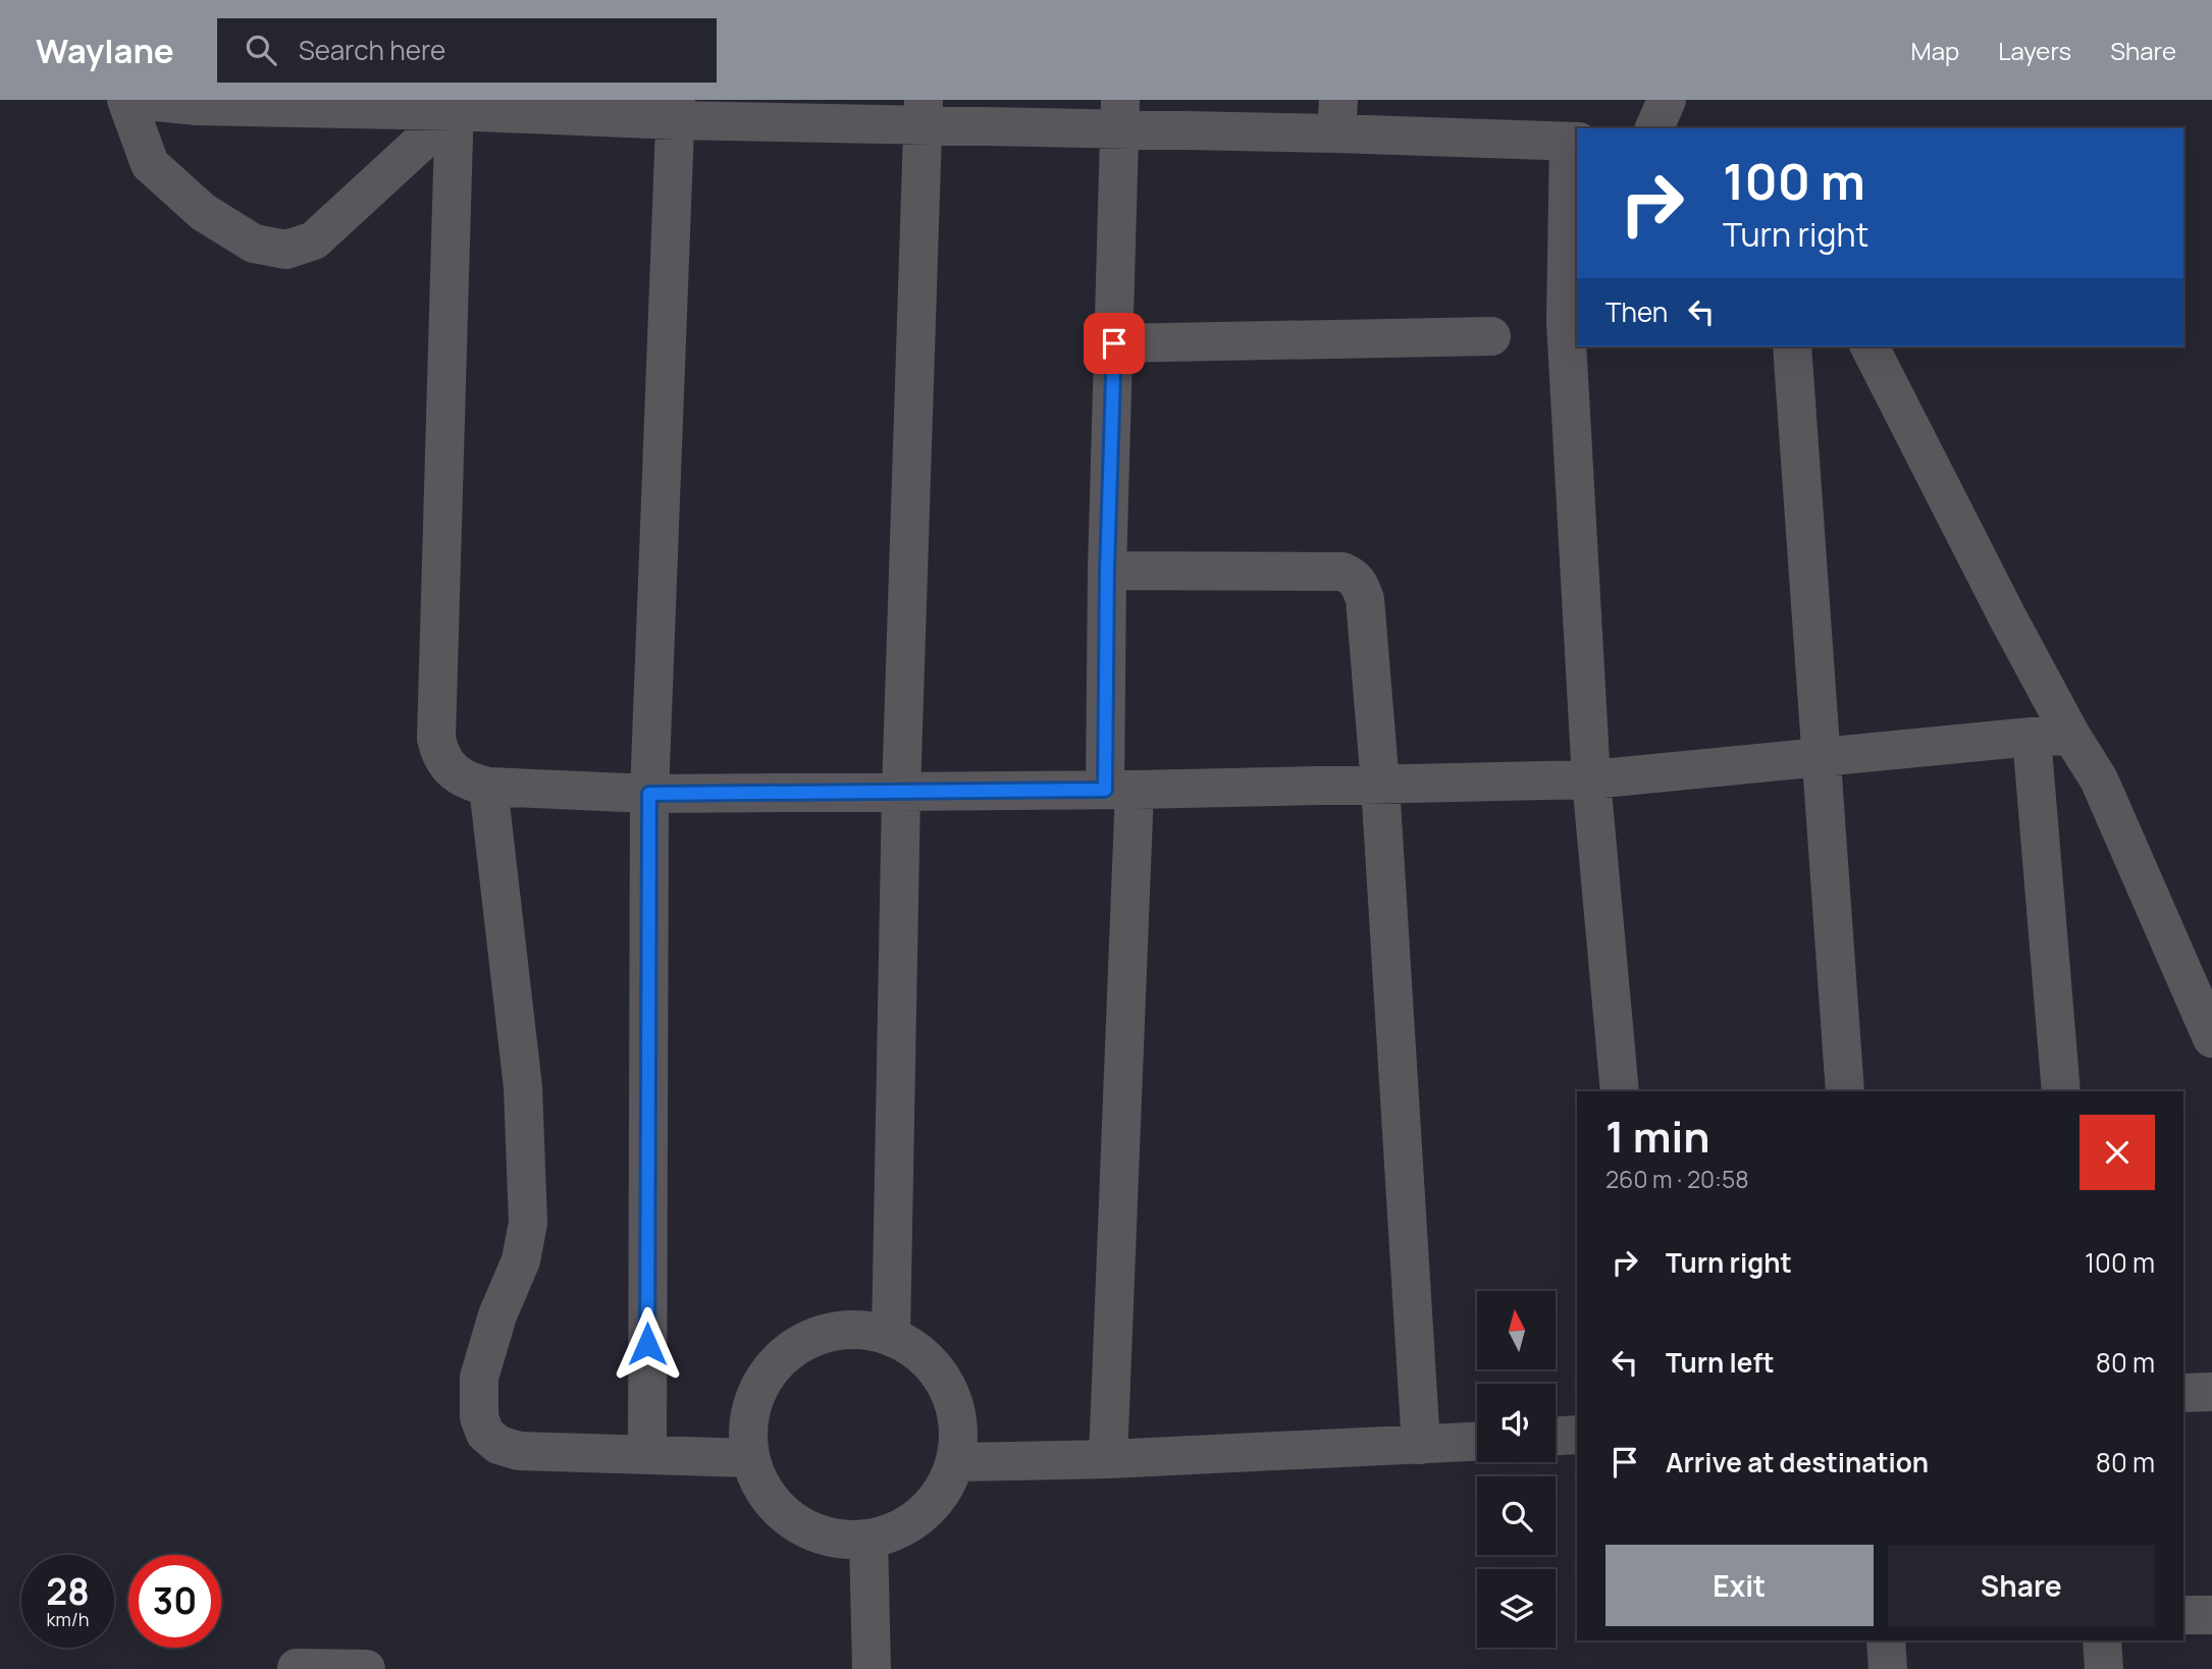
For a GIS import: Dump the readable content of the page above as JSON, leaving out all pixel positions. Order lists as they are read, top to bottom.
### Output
{
  "north": "top",
  "page": {
    "header": "Waylane",
    "search": "Search here",
    "nav": ["Map", "Layers", "Share"],
    "turn": ["100 m", "Turn right"],
    "then": "Then",
    "heading": ["1 min", "260 m · 20:58"],
    "list": [
      {
        "name": "Turn right",
        "value": "100 m"
      },
      {
        "name": "Turn left",
        "value": "80 m"
      },
      {
        "name": "Arrive at destination",
        "value": "80 m"
      }
    ],
    "buttons": ["Exit", "Share"],
    "speed": "28 km/h",
    "limit": "30"
  }
}
